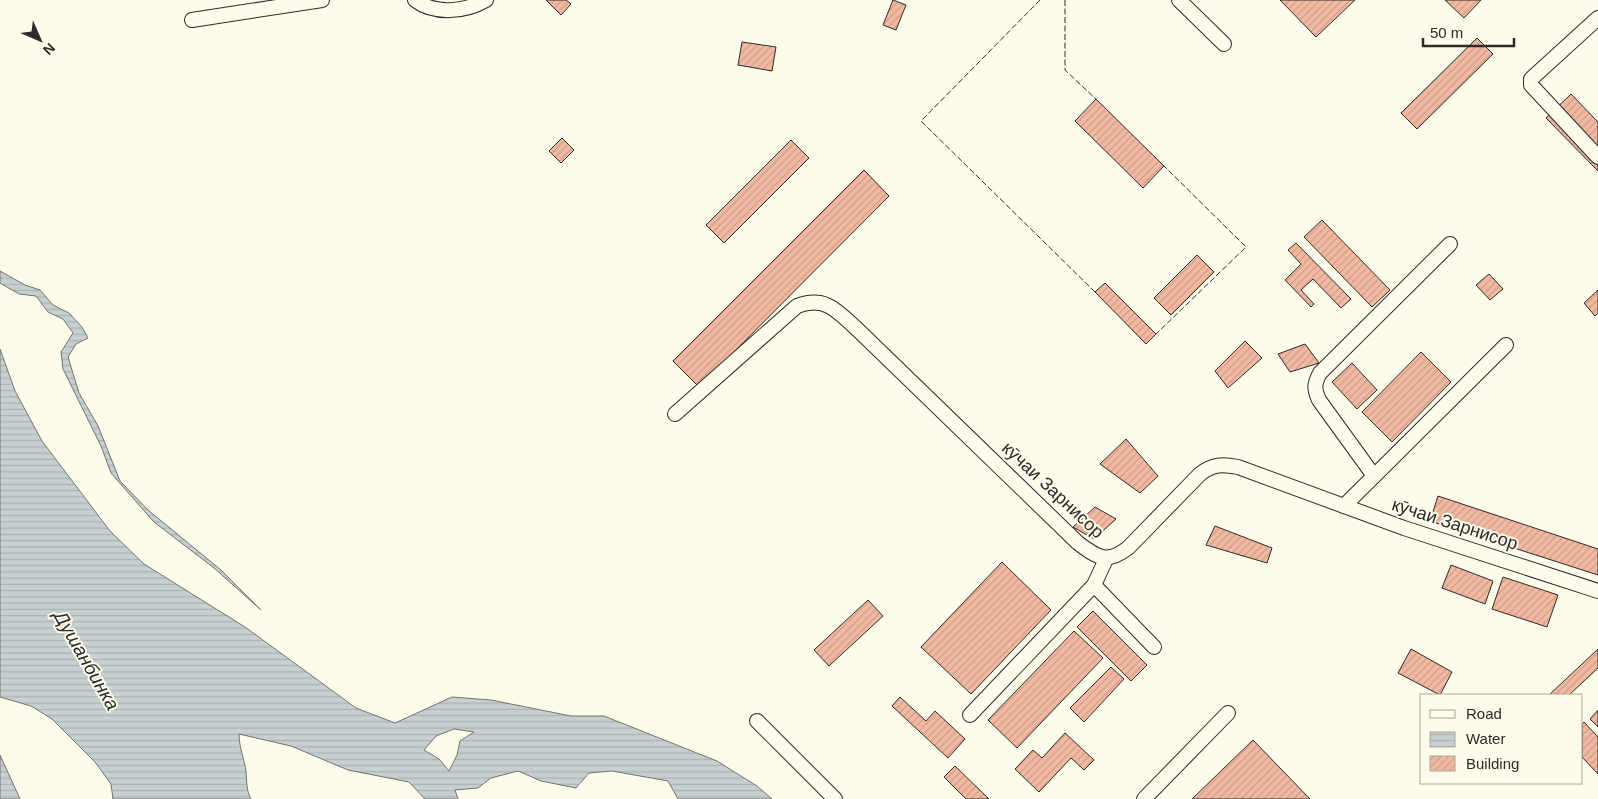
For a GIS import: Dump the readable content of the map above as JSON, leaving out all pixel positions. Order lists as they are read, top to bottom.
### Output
{
  "streets": {
    "lane": ["кӯчаи Зарнисор"]
  },
  "water": ["Душанбинка"],
  "legend": ["Road", "Water", "Building"],
  "scale_bar": "50 m",
  "north": "bottom right"
}
